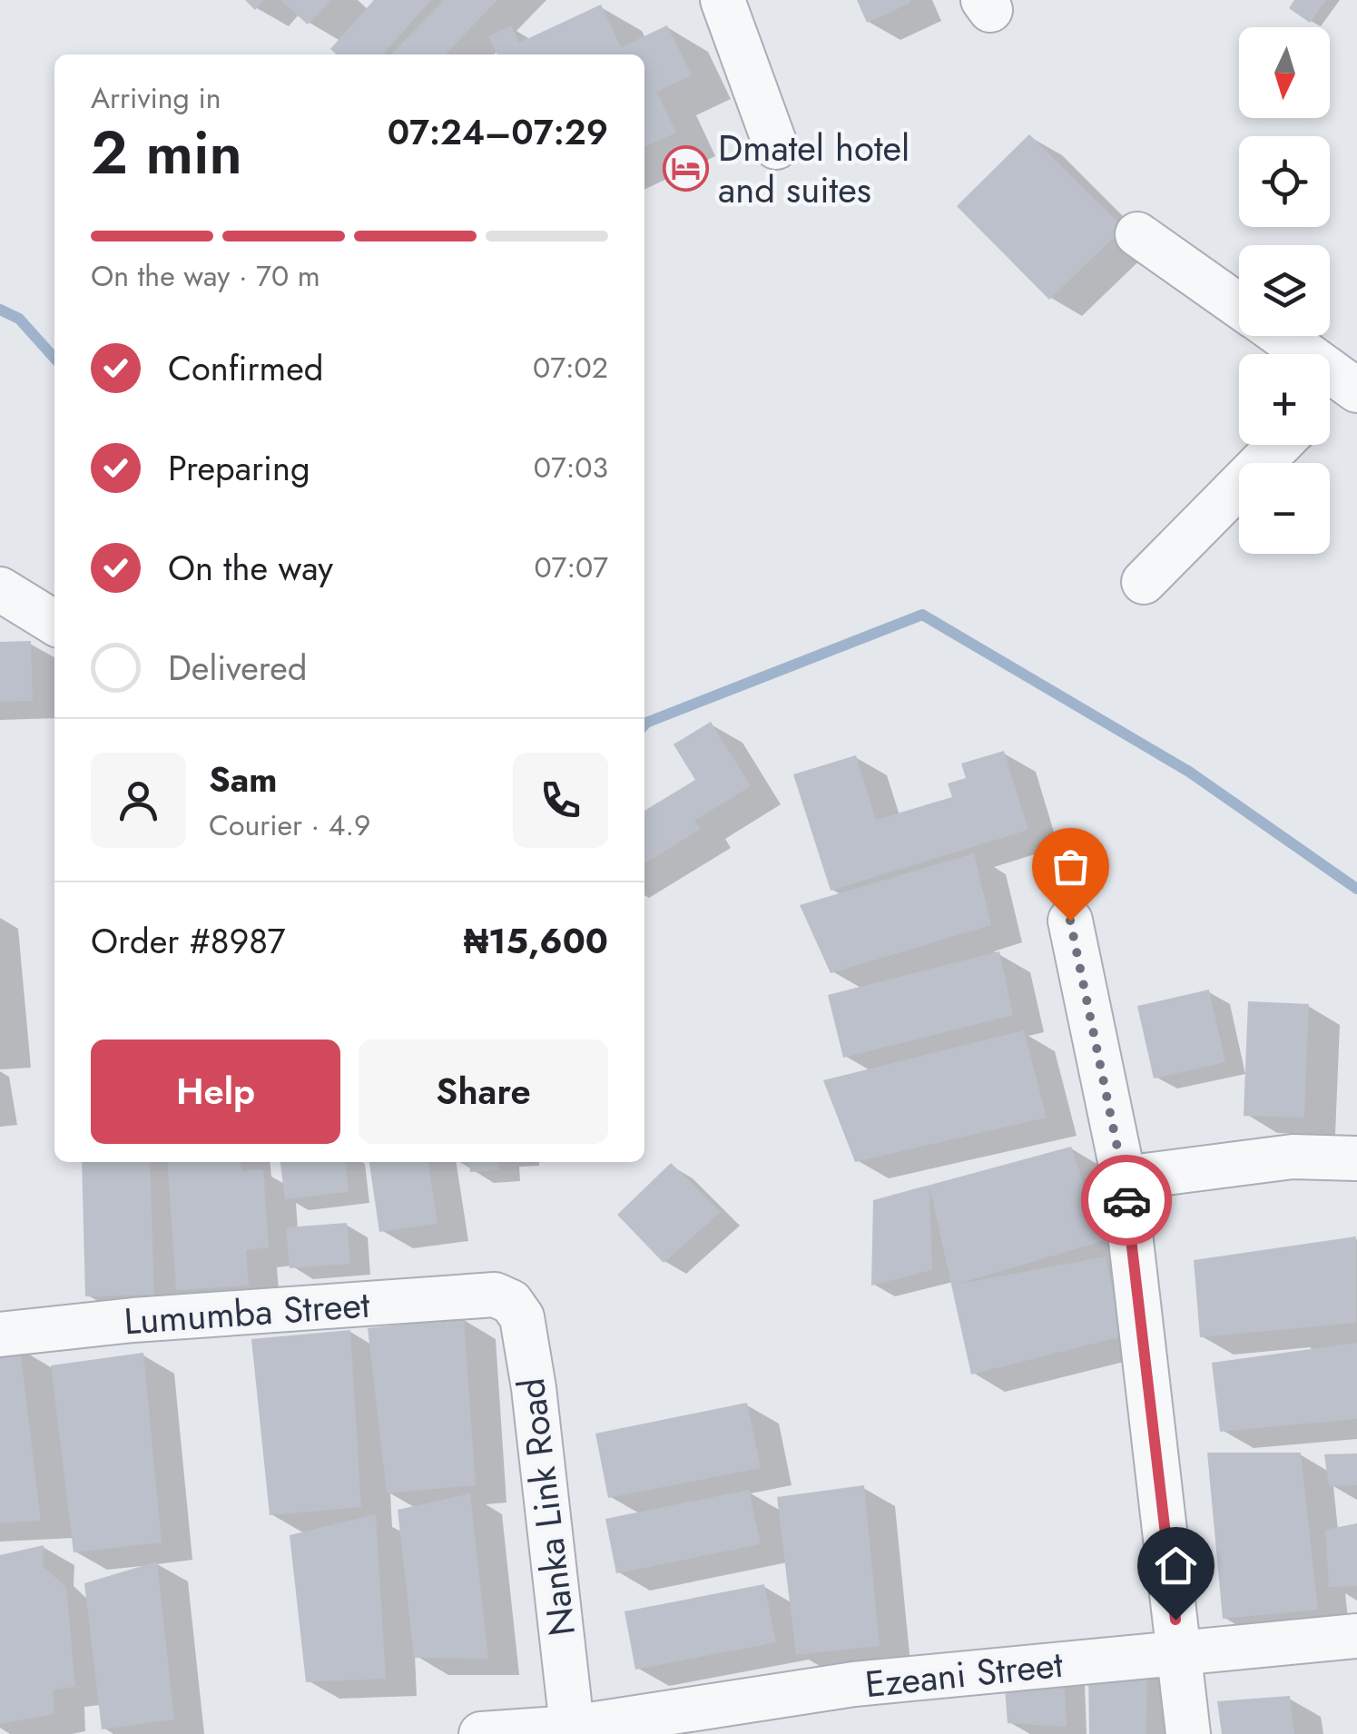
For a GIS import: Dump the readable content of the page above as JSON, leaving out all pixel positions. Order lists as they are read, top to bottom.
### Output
{
  "streets": {
    "street": ["Lumumba Street", "Nanka Link Road", "Ezeani Street"]
  },
  "crossings": [
    ["Lumumba Street", "Nanka Link Road"],
    ["Nanka Link Road", "Ezeani Street"]
  ],
  "places": {
    "hotel": ["Dmatel hotel and suites"]
  },
  "north": "bottom",
  "page": {
    "map_buttons": ["+", "−"],
    "heading": ["2 min", "Arriving in", "07:24–07:29"],
    "panel": [
      "Sam",
      "Courier · 4.9",
      "Order #8987",
      "₦15,600"
    ],
    "bar": "On the way · 70 m",
    "list": [
      ["Confirmed", "07:02"],
      ["Preparing", "07:03"],
      ["On the way", "07:07"],
      "Delivered"
    ],
    "buttons": ["Help", "Share"]
  }
}
